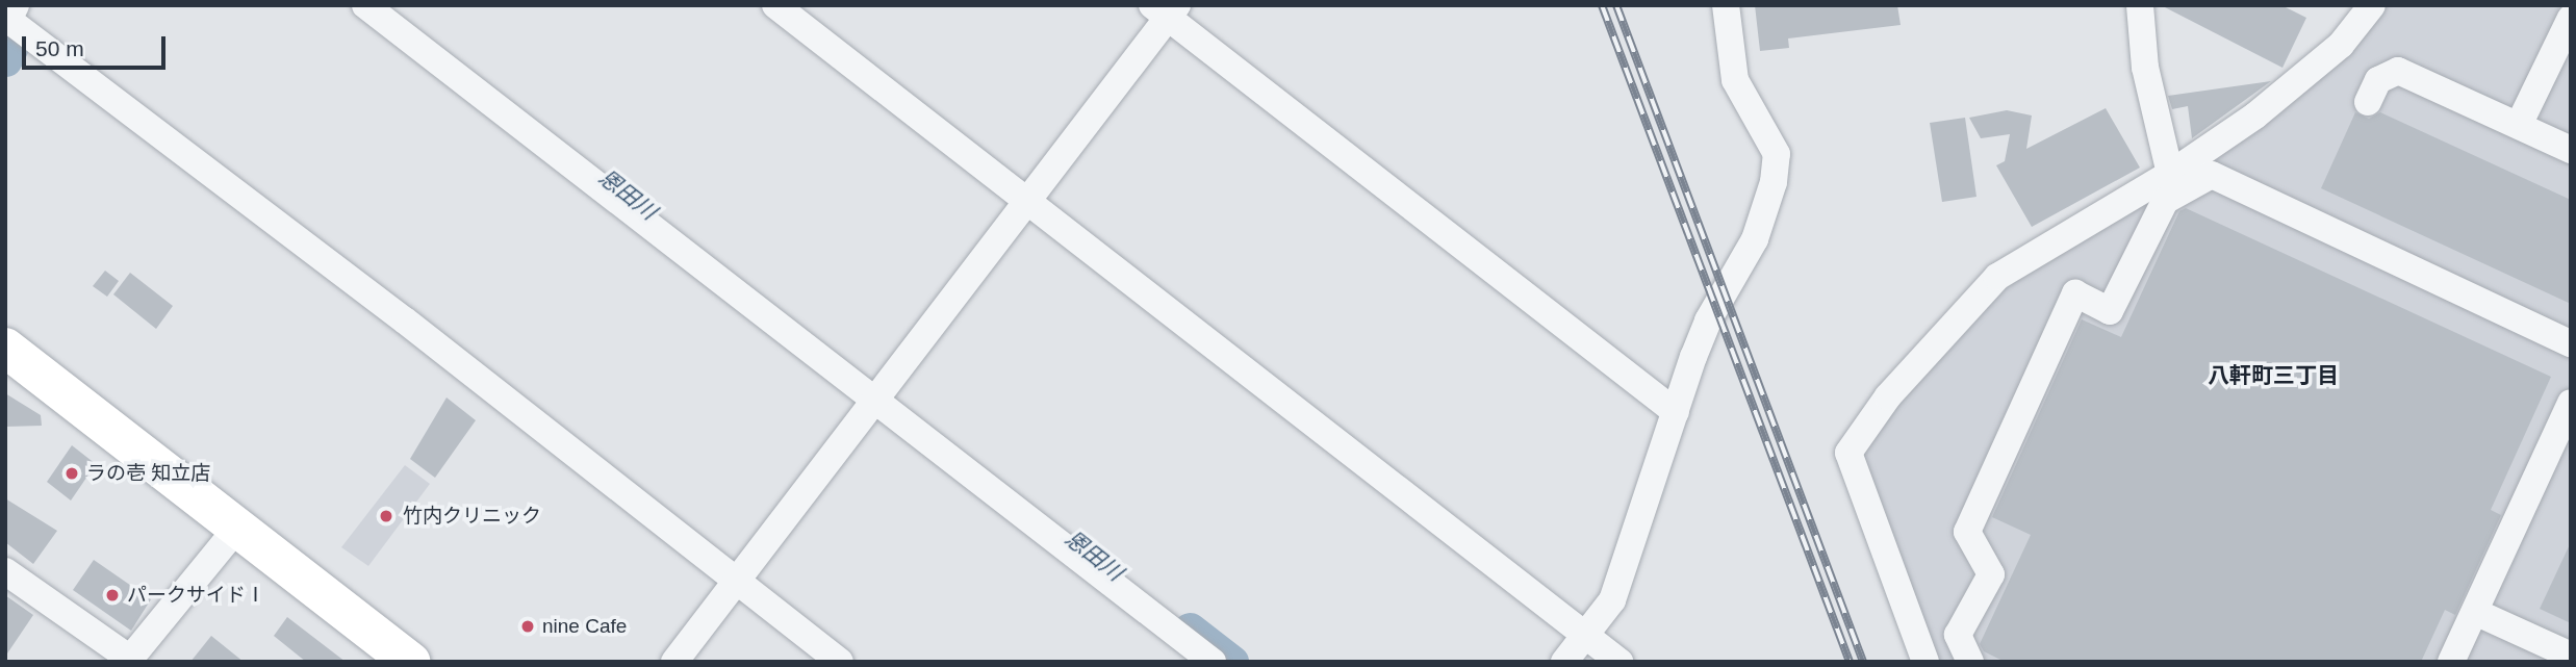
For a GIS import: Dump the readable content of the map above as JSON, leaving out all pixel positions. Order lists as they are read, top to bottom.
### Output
{
  "districts": ["八軒町三丁目"],
  "water": ["恩田川"],
  "places": [
    "ラの壱 知立店",
    "竹内クリニック",
    "パークサイドⅠ",
    "nine Cafe"
  ],
  "scale_bar": "50 m"
}
